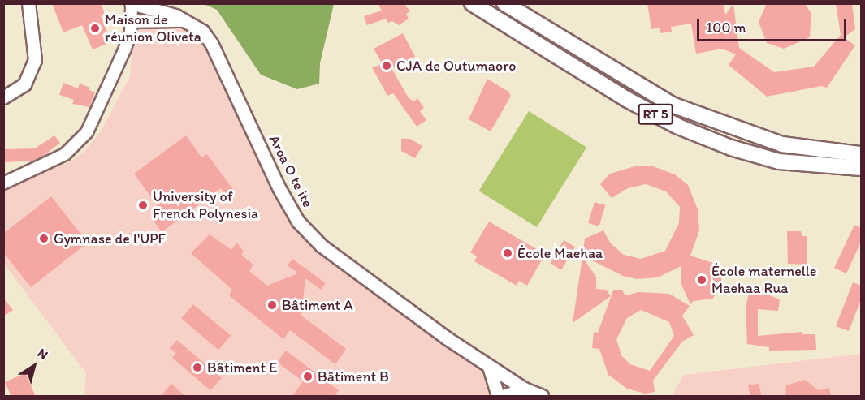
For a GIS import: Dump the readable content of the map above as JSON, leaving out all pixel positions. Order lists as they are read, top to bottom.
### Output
{
  "streets": {
    "highway": ["RT 5"],
    "main road": ["Aroa O te ite"]
  },
  "places": [
    "Maison de réunion Oliveta",
    "CJA de Outumaoro",
    "University of French Polynesia",
    "Gymnase de l'UPF",
    "École Maehaa",
    "École maternelle Maehaa Rua",
    "Bâtiment A",
    "Bâtiment E",
    "Bâtiment B"
  ],
  "scale_bar": "100 m",
  "north": "top right"
}
